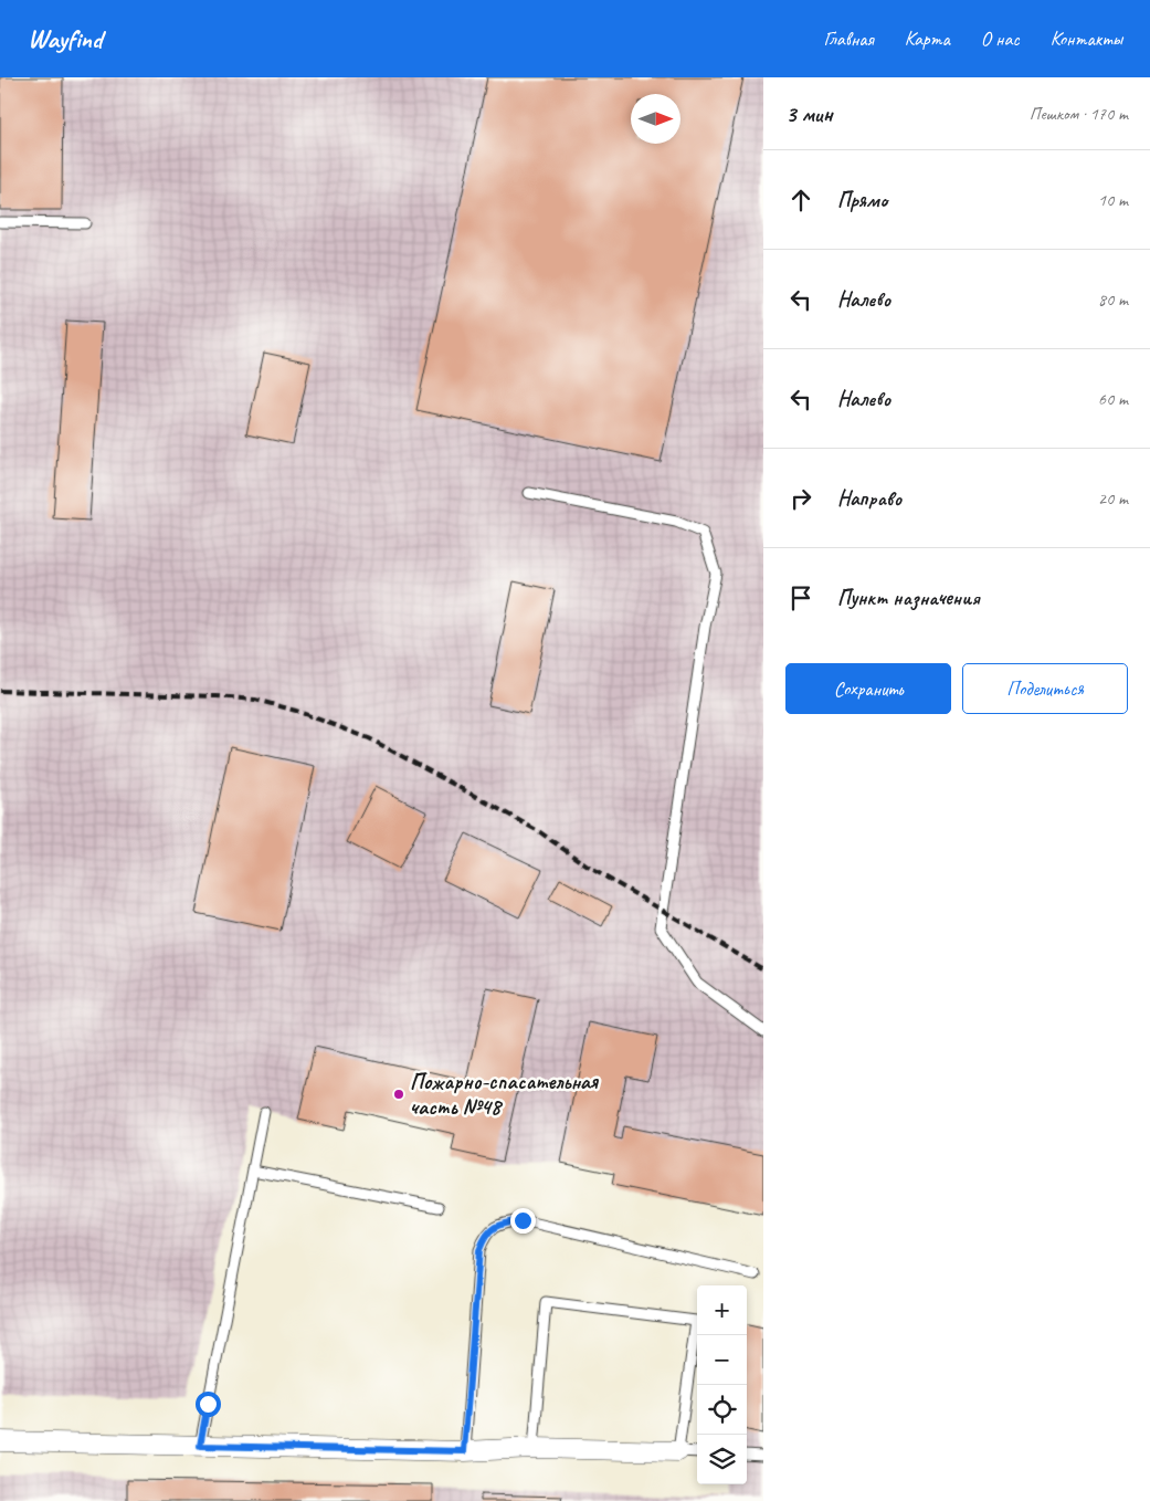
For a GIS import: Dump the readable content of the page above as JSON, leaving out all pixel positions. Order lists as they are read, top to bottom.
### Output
{
  "places": ["Пожарно-спасательная часть №48"],
  "north": "right",
  "page": {
    "header": "Wayfind",
    "nav": [
      "Главная",
      "Карта",
      "О нас",
      "Контакты"
    ],
    "heading": ["3 мин", "Пешком · 170 m"],
    "list": [
      ["Прямо", "10 m"],
      ["Налево", "80 m"],
      ["Налево", "60 m"],
      ["Направо", "20 m"],
      "Пункт назначения"
    ],
    "buttons": ["Сохранить", "Поделиться"],
    "map_buttons": ["+", "−"]
  }
}
